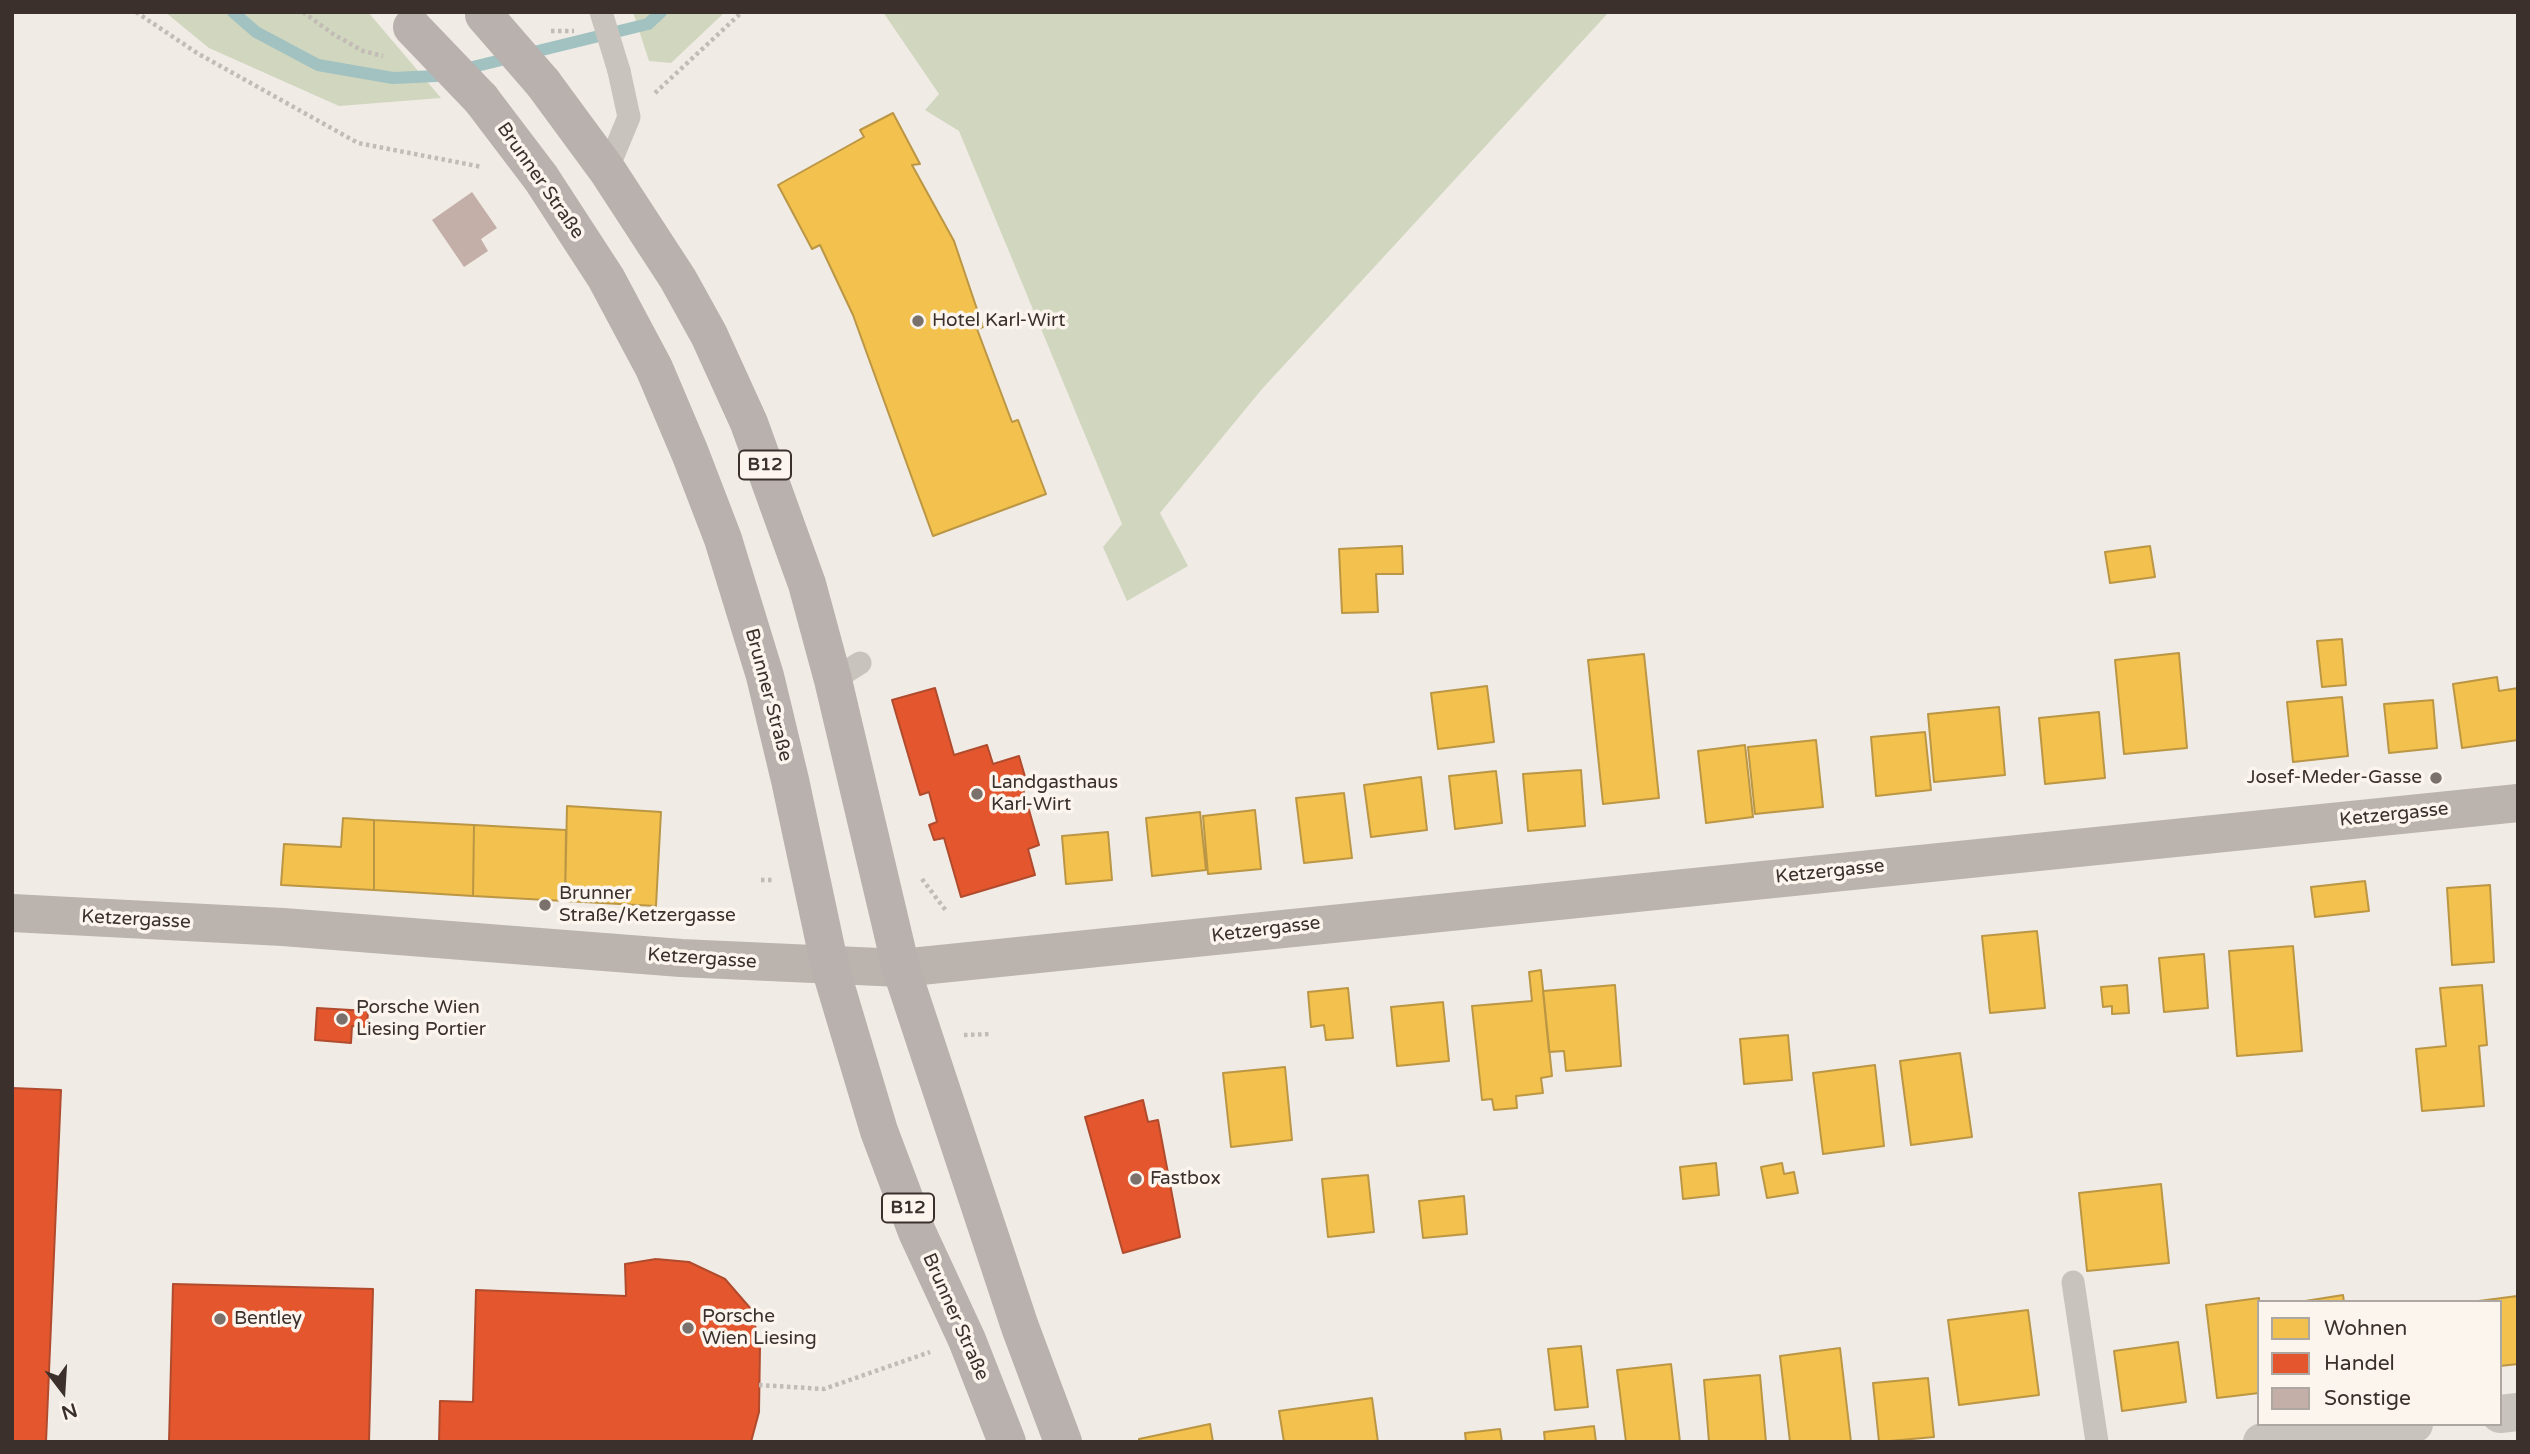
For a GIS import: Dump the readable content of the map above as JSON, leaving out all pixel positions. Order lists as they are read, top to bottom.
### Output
{
  "streets": {
    "main road": ["Brunner Straße", "B12", "Ketzergasse"]
  },
  "crossings": [
    ["Brunner Straße", "Ketzergasse"],
    ["B12", "Ketzergasse"]
  ],
  "places": [
    "Hotel Karl-Wirt",
    "Josef-Meder-Gasse",
    "Landgasthaus Karl-Wirt",
    "Brunner Straße/Ketzergasse",
    "Porsche Wien Liesing Portier",
    "Fastbox",
    "Bentley",
    "Porsche Wien Liesing"
  ],
  "legend": ["Wohnen", "Handel", "Sonstige"],
  "north": "bottom"
}
